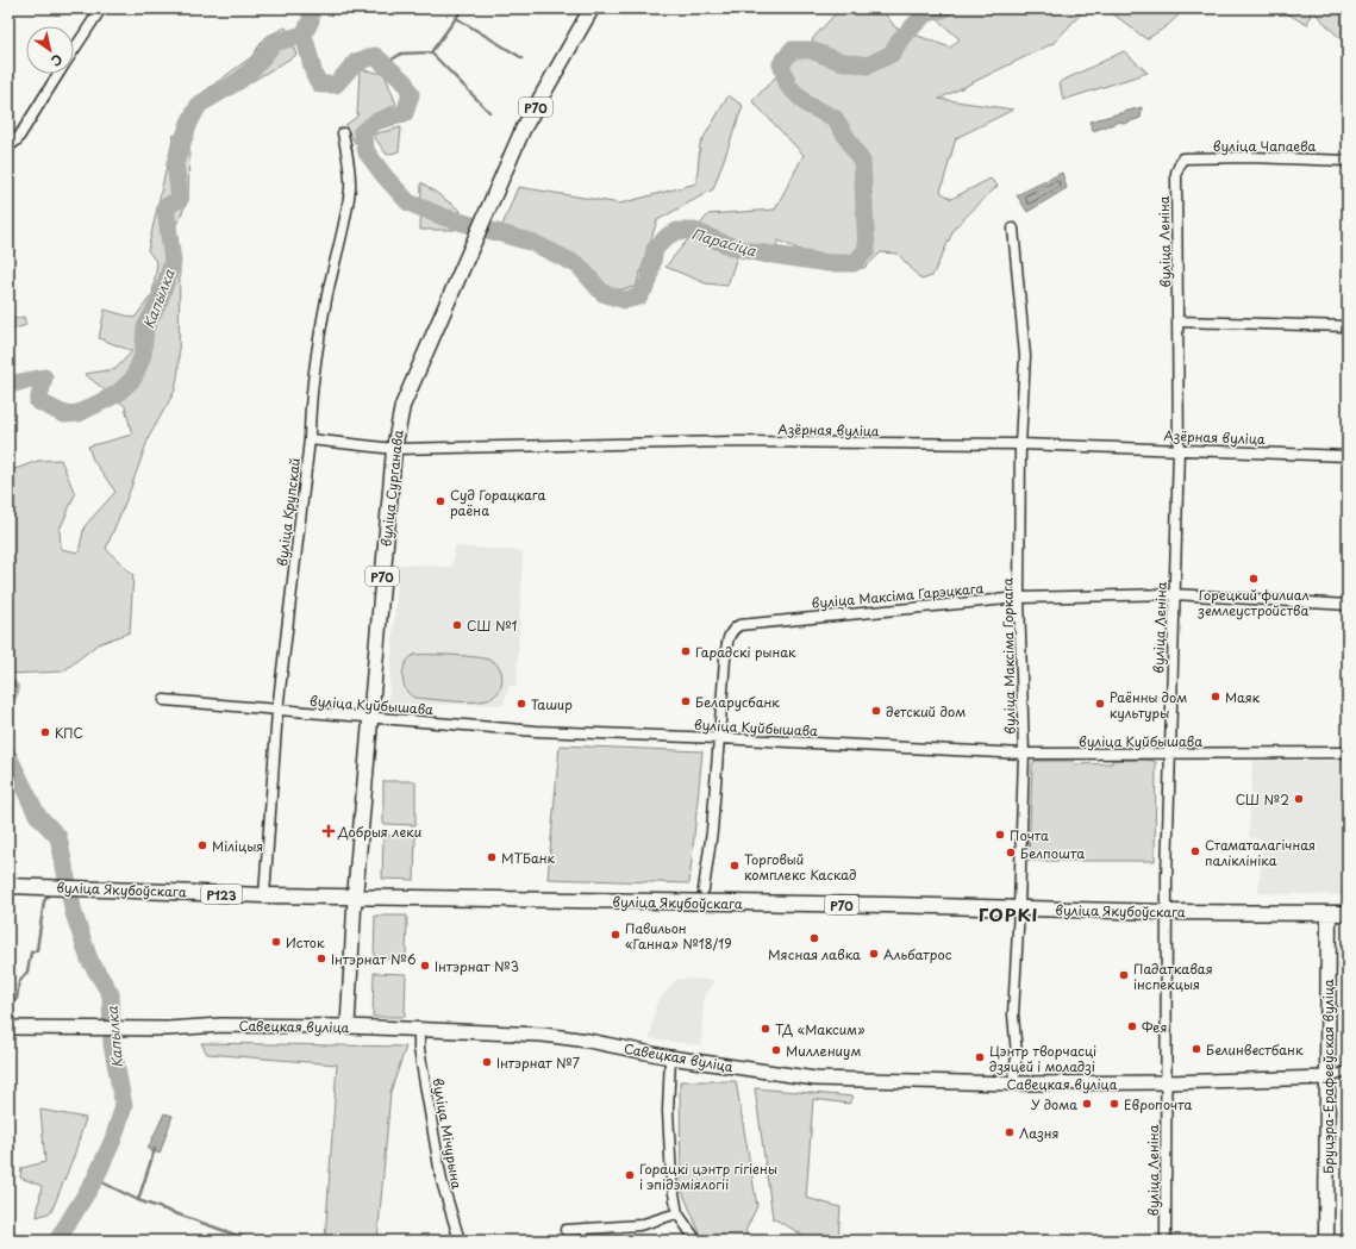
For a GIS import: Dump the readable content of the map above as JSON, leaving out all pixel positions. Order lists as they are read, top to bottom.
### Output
{
  "streets": {
    "main road": [
      "Р70",
      "вуліца Сурганава",
      "вуліца Якубоўскага",
      "Р123",
      "Савецкая вуліца",
      "Бруцэра-Ерафееўская вуліца"
    ],
    "street": [
      "вуліца Чапаева",
      "вуліца Леніна",
      "Азёрная вуліца",
      "вуліца Крупскай",
      "вуліца Максіма Гарэцкага",
      "вуліца Максіма Горкага",
      "вуліца Куйбышава",
      "вуліца Мічурына"
    ]
  },
  "crossings": [
    ["вуліца Чапаева", "вуліца Леніна"],
    ["вуліца Леніна", "Азёрная вуліца"],
    ["вуліца Леніна", "вуліца Максіма Гарэцкага"],
    ["вуліца Леніна", "вуліца Куйбышава"],
    ["вуліца Леніна", "вуліца Якубоўскага"],
    ["вуліца Леніна", "Савецкая вуліца"],
    ["Азёрная вуліца", "вуліца Сурганава"],
    ["Азёрная вуліца", "вуліца Крупскай"],
    ["Азёрная вуліца", "вуліца Максіма Горкага"],
    ["вуліца Сурганава", "вуліца Куйбышава"],
    ["вуліца Сурганава", "вуліца Якубоўскага"],
    ["вуліца Крупскай", "вуліца Куйбышава"],
    ["вуліца Крупскай", "вуліца Якубоўскага"],
    ["вуліца Максіма Гарэцкага", "вуліца Максіма Горкага"],
    ["вуліца Максіма Гарэцкага", "вуліца Куйбышава"],
    ["вуліца Максіма Горкага", "вуліца Куйбышава"],
    ["вуліца Максіма Горкага", "вуліца Якубоўскага"],
    ["вуліца Максіма Горкага", "Савецкая вуліца"],
    ["вуліца Якубоўскага", "Бруцэра-Ерафееўская вуліца"],
    ["Савецкая вуліца", "Бруцэра-Ерафееўская вуліца"],
    ["Савецкая вуліца", "вуліца Мічурына"]
  ],
  "districts": ["ГОРКІ"],
  "water": ["Парасіца", "Капылка"],
  "places": {
    "other": [
      "Суд Горацкага раёна",
      "Горецкий филиал землеустройства",
      "СШ №1",
      "Гарадскі рынак",
      "Маяк",
      "Беларусбанк",
      "Ташир",
      "Раённы дом культуры",
      "детский дом",
      "КПС",
      "СШ №2",
      "Почта",
      "Міліцыя",
      "Стаматалагічная паліклініка",
      "Белпошта",
      "МТБанк",
      "Торговый комплекс Каскад",
      "Павильон «Ганна» №18/19",
      "Мясная лавка",
      "Исток",
      "Альбатрос",
      "Інтэрнат №6",
      "Інтэрнат №3",
      "Падаткавая інспекцыя",
      "Фея",
      "ТД «Максим»",
      "Белинвестбанк",
      "Миллениум",
      "Цэнтр творчасці дзяцей і моладзі",
      "Інтэрнат №7",
      "У дома",
      "Европочта",
      "Лазня",
      "Горацкі цэнтр гігіены і эпідэміялогіі"
    ],
    "health": ["Добрыя леки"]
  },
  "north": "bottom right"
}
